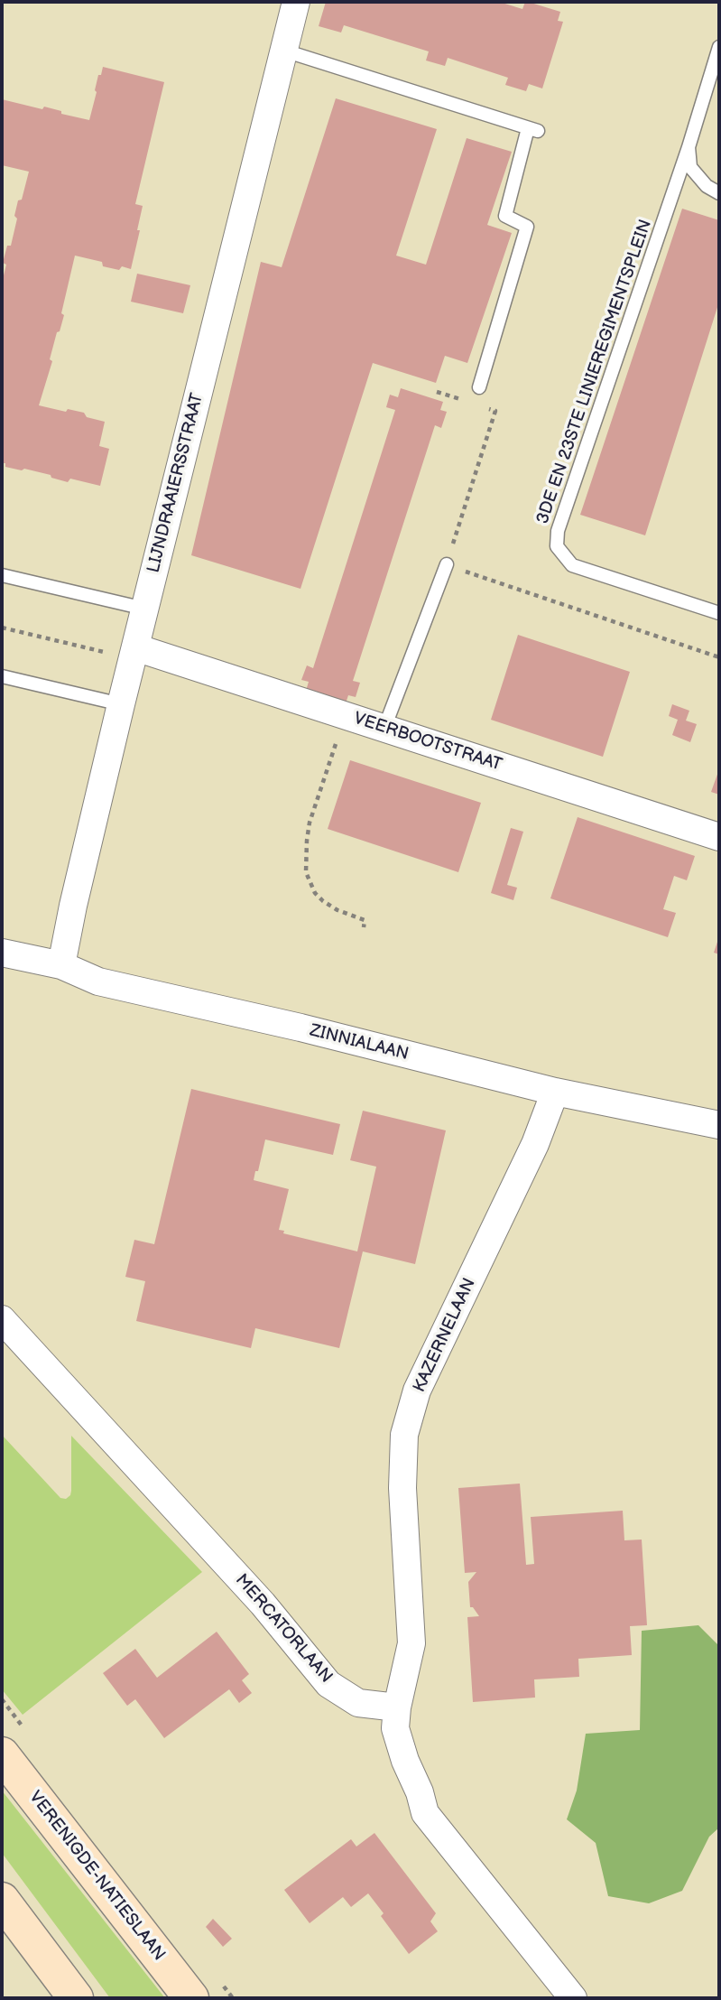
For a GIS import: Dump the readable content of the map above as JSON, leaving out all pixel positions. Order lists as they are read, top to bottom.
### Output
{
  "streets": {
    "main road": ["VERENIGDE-NATIESLAAN"],
    "street": [
      "LIJNDRAAIERSSTRAAT",
      "VEERBOOTSTRAAT",
      "ZINNIALAAN",
      "KAZERNELAAN",
      "MERCATORLAAN"
    ],
    "lane": ["3DE EN 23STE LINIEREGIMENTSPLEIN"]
  },
  "crossings": [
    ["LIJNDRAAIERSSTRAAT", "VEERBOOTSTRAAT"],
    ["LIJNDRAAIERSSTRAAT", "ZINNIALAAN"],
    ["ZINNIALAAN", "KAZERNELAAN"],
    ["KAZERNELAAN", "MERCATORLAAN"]
  ]
}
